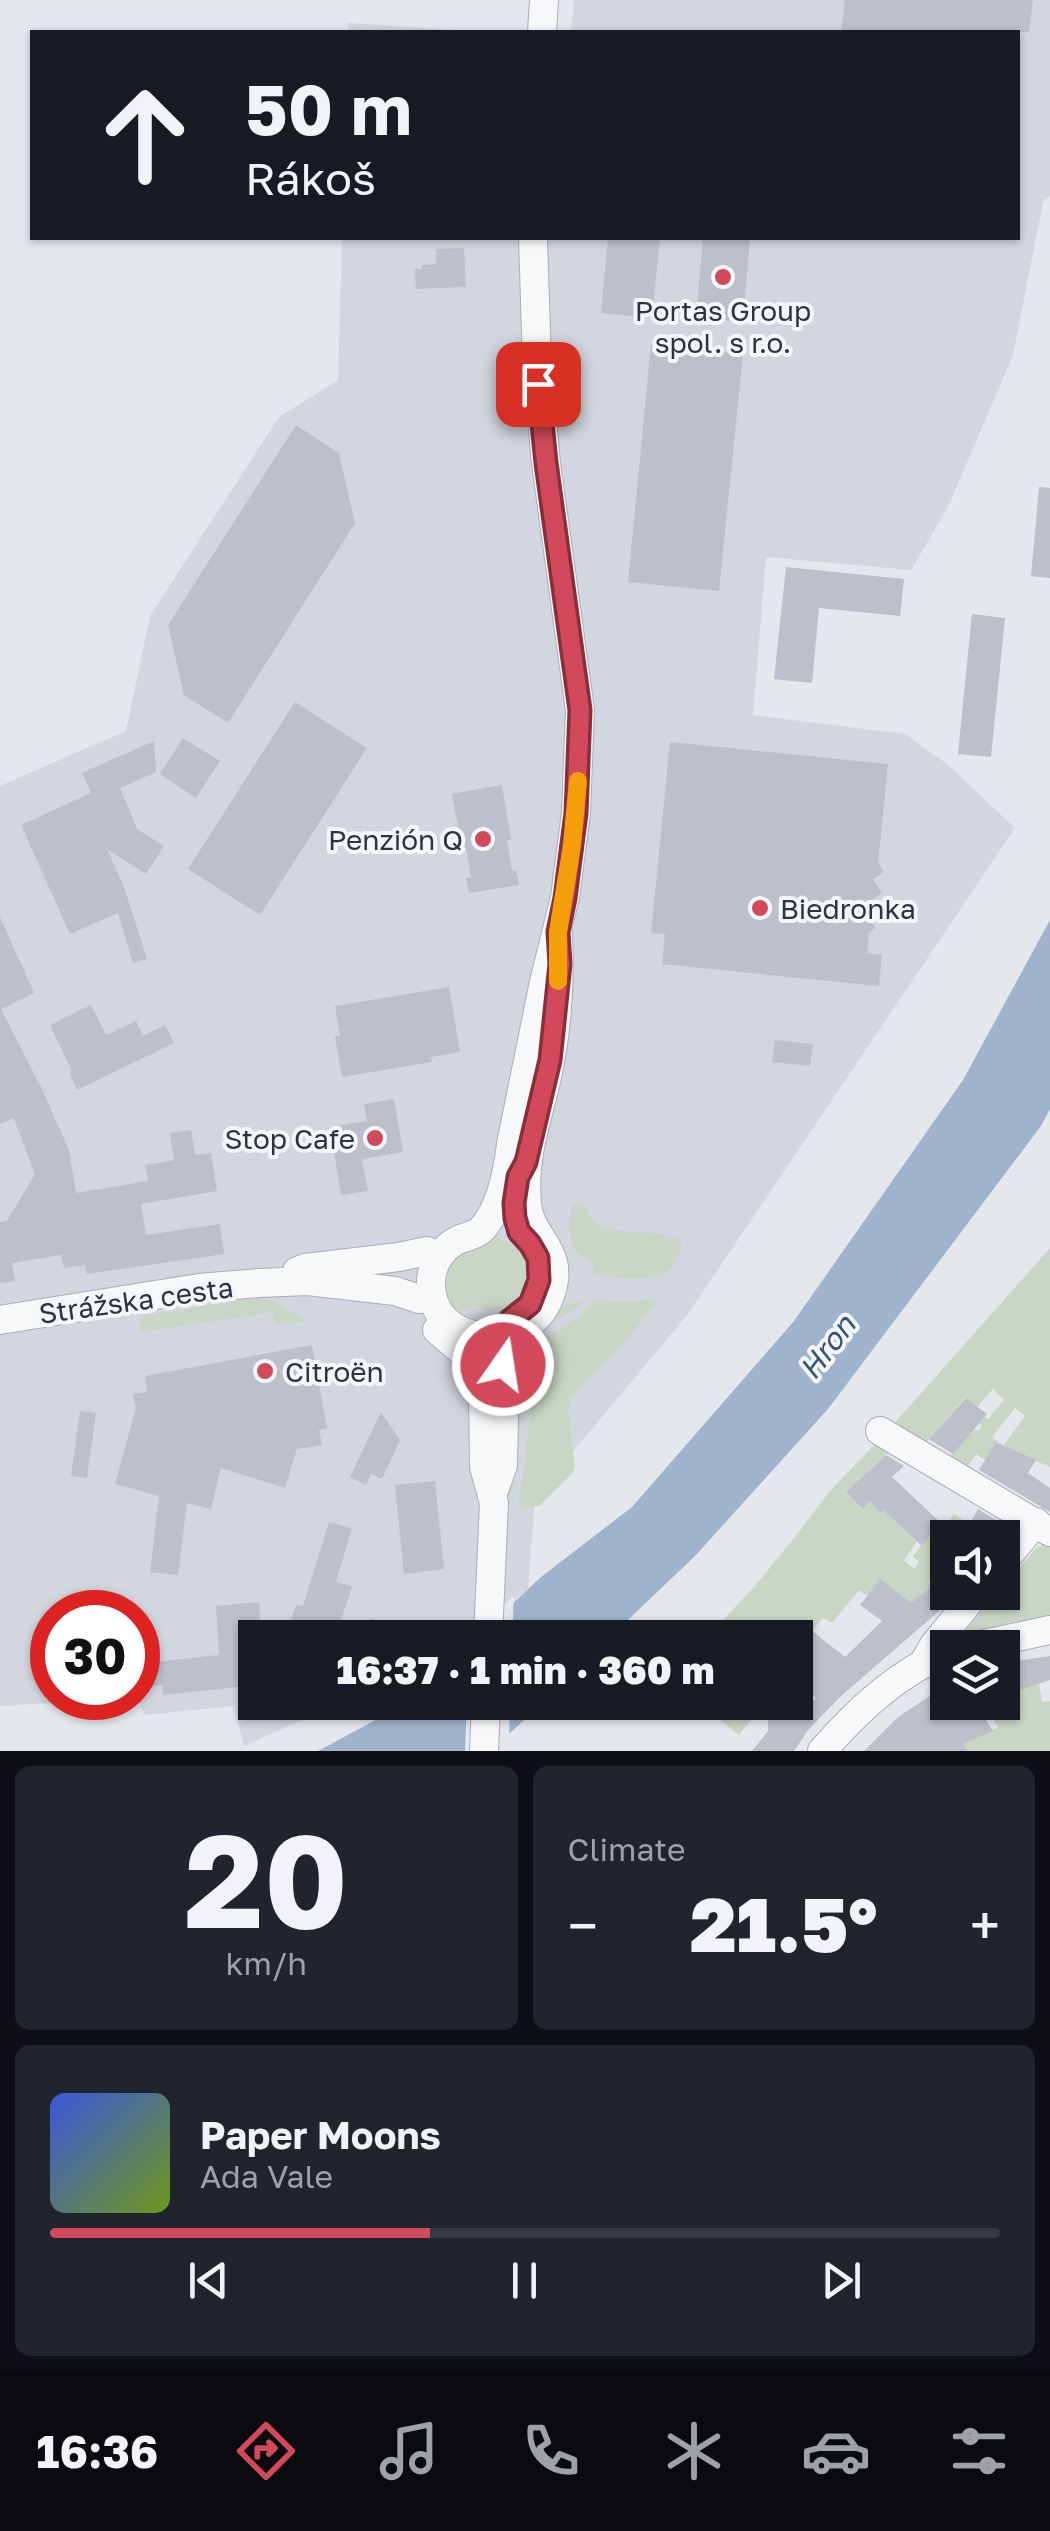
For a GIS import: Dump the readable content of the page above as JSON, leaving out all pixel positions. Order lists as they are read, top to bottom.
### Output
{
  "streets": {
    "street": ["Strážska cesta"]
  },
  "water": ["Hron"],
  "places": [
    "Portas Group spol. s r.o.",
    "Penzión Q",
    "Biedronka",
    "Stop Cafe",
    "Citroën"
  ],
  "page": {
    "turn": ["50 m", "Rákoš"],
    "limit": "30",
    "trip": "16:37 · 1 min · 360 m",
    "tile": [
      ["20", "km/h"],
      "Climate"
    ],
    "heat": ["−", "21.5°", "+"],
    "song": ["Paper Moons", "Ada Vale"],
    "tabs": "16:36"
  }
}
